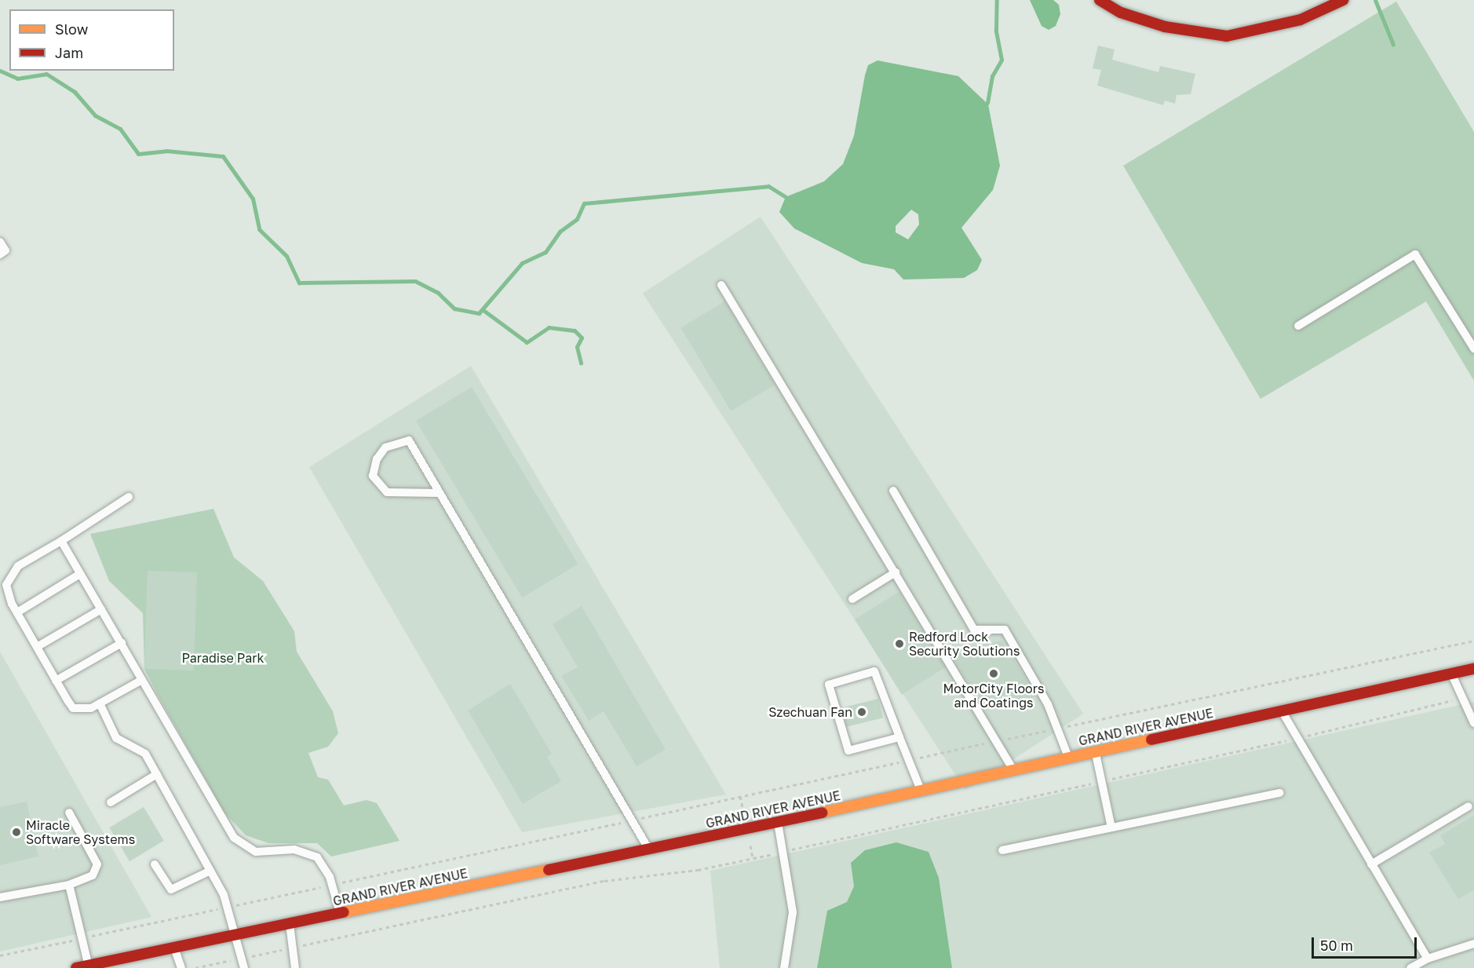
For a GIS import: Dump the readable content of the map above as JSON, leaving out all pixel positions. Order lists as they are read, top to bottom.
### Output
{
  "streets": {
    "main road": ["GRAND RIVER AVENUE"]
  },
  "parks": ["Paradise Park"],
  "places": [
    "Redford Lock Security Solutions",
    "MotorCity Floors and Coatings",
    "Szechuan Fan",
    "Miracle Software Systems"
  ],
  "legend": ["Slow", "Jam"],
  "scale_bar": "50 m"
}
